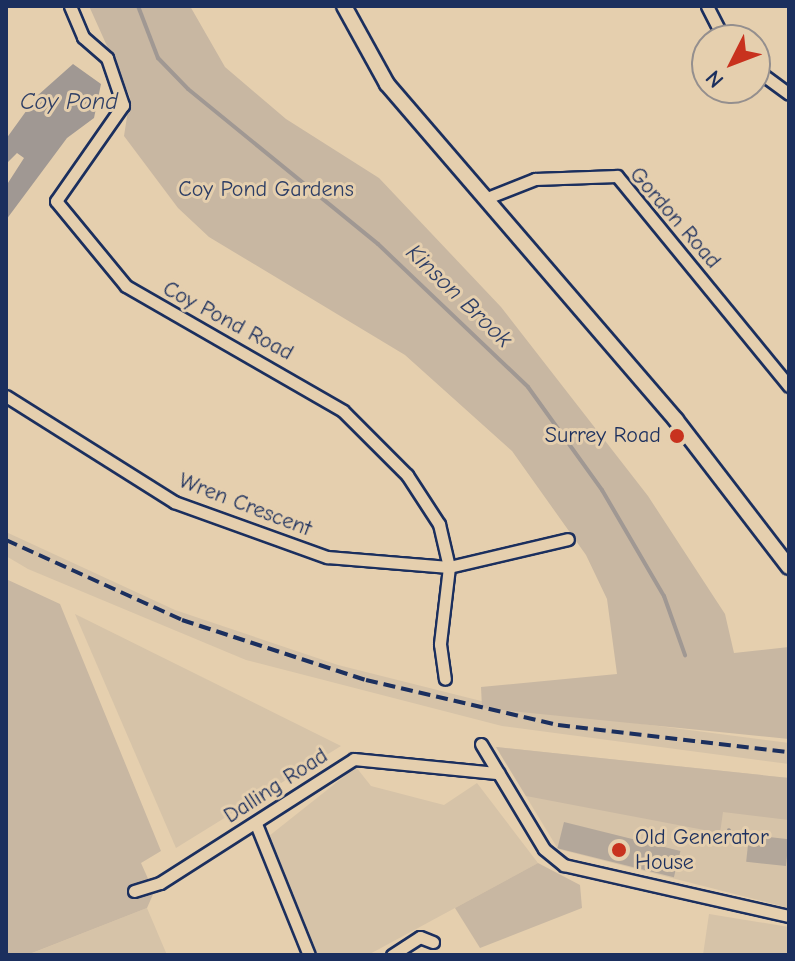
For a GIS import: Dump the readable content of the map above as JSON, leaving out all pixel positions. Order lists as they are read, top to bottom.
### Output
{
  "streets": {
    "street": [
      "Gordon Road",
      "Coy Pond Road",
      "Wren Crescent",
      "Dalling Road"
    ]
  },
  "crossings": [
    ["Coy Pond Road", "Wren Crescent"]
  ],
  "water": ["Coy Pond", "Kinson Brook"],
  "parks": ["Coy Pond Gardens"],
  "places": ["Surrey Road", "Old Generator House"],
  "north": "bottom left"
}
